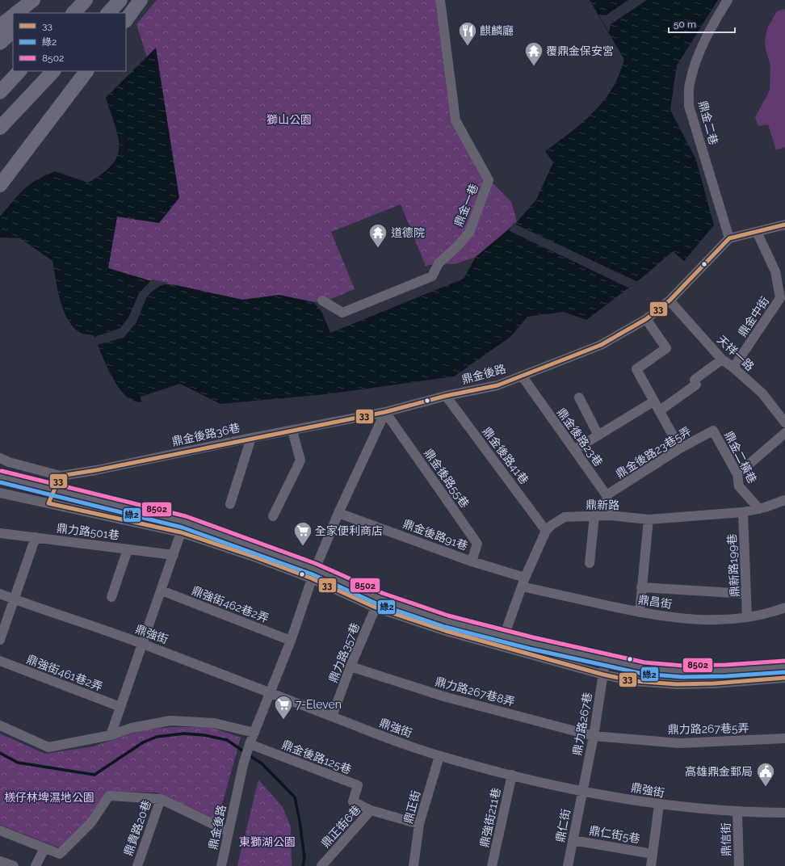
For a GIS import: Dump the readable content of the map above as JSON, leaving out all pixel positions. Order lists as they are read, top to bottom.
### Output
{
  "streets": {
    "street": [
      "鼎金二巷",
      "鼎金一巷",
      "鼎金中街",
      "天祥一路",
      "鼎金後路",
      "鼎金後路36巷",
      "鼎金後路23巷",
      "鼎金後路23巷5弄",
      "鼎金後路41巷",
      "鼎金二橫巷",
      "鼎金後路55巷",
      "鼎新路",
      "鼎力路501巷",
      "鼎金後路91巷",
      "鼎新路199巷",
      "鼎昌街",
      "鼎強街462巷2弄",
      "鼎強街",
      "鼎力路357巷",
      "鼎強街461巷2弄",
      "鼎力路267巷8弄",
      "鼎力路267巷",
      "鼎力路267巷5弄",
      "鼎金後路125巷",
      "鼎正街",
      "鼎強街211巷",
      "鼎仁街",
      "鼎正街6巷",
      "鼎貴路20巷",
      "鼎仁街5巷",
      "鼎信街"
    ]
  },
  "crossings": [
    ["鼎金二巷", "鼎金後路"],
    ["鼎金中街", "天祥一路"],
    ["天祥一路", "鼎金後路"],
    ["鼎金後路", "鼎金後路36巷"],
    ["鼎金後路", "鼎金後路23巷"],
    ["鼎金後路", "鼎金後路41巷"],
    ["鼎金後路", "鼎金後路55巷"],
    ["鼎金後路", "鼎金後路91巷"],
    ["鼎金後路", "鼎強街462巷2弄"],
    ["鼎金後路", "鼎強街"],
    ["鼎金後路", "鼎金後路125巷"],
    ["鼎金後路36巷", "鼎金後路55巷"],
    ["鼎金後路23巷", "鼎金後路23巷5弄"],
    ["鼎金後路23巷", "鼎新路"],
    ["鼎金後路23巷5弄", "鼎金二橫巷"],
    ["鼎金後路41巷", "鼎新路"],
    ["鼎金二橫巷", "鼎新路"],
    ["鼎金後路55巷", "鼎金後路91巷"],
    ["鼎新路", "鼎金後路91巷"],
    ["鼎新路", "鼎新路199巷"],
    ["鼎新路", "鼎昌街"],
    ["鼎金後路91巷", "鼎昌街"],
    ["鼎新路199巷", "鼎昌街"],
    ["鼎強街", "鼎力路357巷"],
    ["鼎強街", "鼎力路267巷"],
    ["鼎強街", "鼎正街"],
    ["鼎強街", "鼎強街211巷"],
    ["鼎強街", "鼎仁街"],
    ["鼎強街", "鼎信街"],
    ["鼎力路357巷", "鼎力路267巷8弄"],
    ["鼎力路267巷8弄", "鼎力路267巷"],
    ["鼎力路267巷8弄", "鼎力路267巷5弄"],
    ["鼎力路267巷", "鼎力路267巷5弄"],
    ["鼎力路267巷", "鼎仁街"],
    ["鼎金後路125巷", "鼎正街6巷"],
    ["鼎正街", "鼎正街6巷"],
    ["鼎仁街", "鼎仁街5巷"]
  ],
  "parks": ["獅山公園", "檨仔林埤濕地公園", "東獅湖公園"],
  "places": {
    "restaurant": ["麒麟廳"],
    "temple": ["覆鼎金保安宮", "道德院"],
    "supermarket": ["全家便利商店", "7-Eleven"],
    "public building": ["高雄鼎金郵局"]
  },
  "lines": ["transit line 33", "transit line 8502", "transit line 綠2"],
  "legend": ["33", "綠2", "8502"],
  "scale_bar": "50 m"
}
